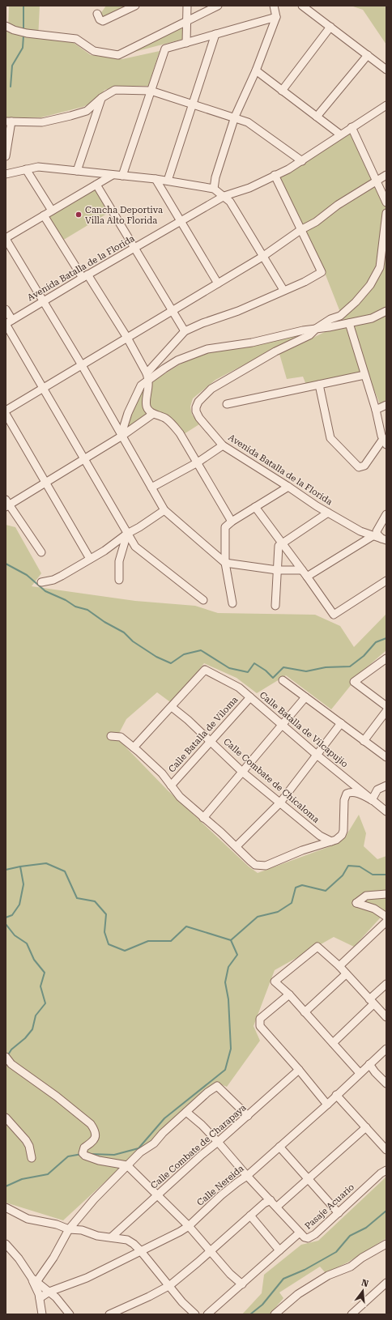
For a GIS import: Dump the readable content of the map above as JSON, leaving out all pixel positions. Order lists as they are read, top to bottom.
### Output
{
  "streets": {
    "street": [
      "Avenida Batalla de la Florida",
      "Calle Batalla de Vilcapujio",
      "Calle Batalla de Viloma",
      "Calle Combate de Chicaloma",
      "Calle Combate de Charapaya",
      "Calle Nereida",
      "Pasaje Acuario"
    ]
  },
  "crossings": [
    ["Calle Batalla de Vilcapujio", "Calle Batalla de Viloma"],
    ["Calle Batalla de Vilcapujio", "Calle Combate de Chicaloma"],
    ["Calle Batalla de Viloma", "Calle Combate de Chicaloma"],
    ["Calle Combate de Charapaya", "Pasaje Acuario"],
    ["Calle Nereida", "Pasaje Acuario"]
  ],
  "places": ["Cancha Deportiva Villa Alto Florida"],
  "north": "top"
}
